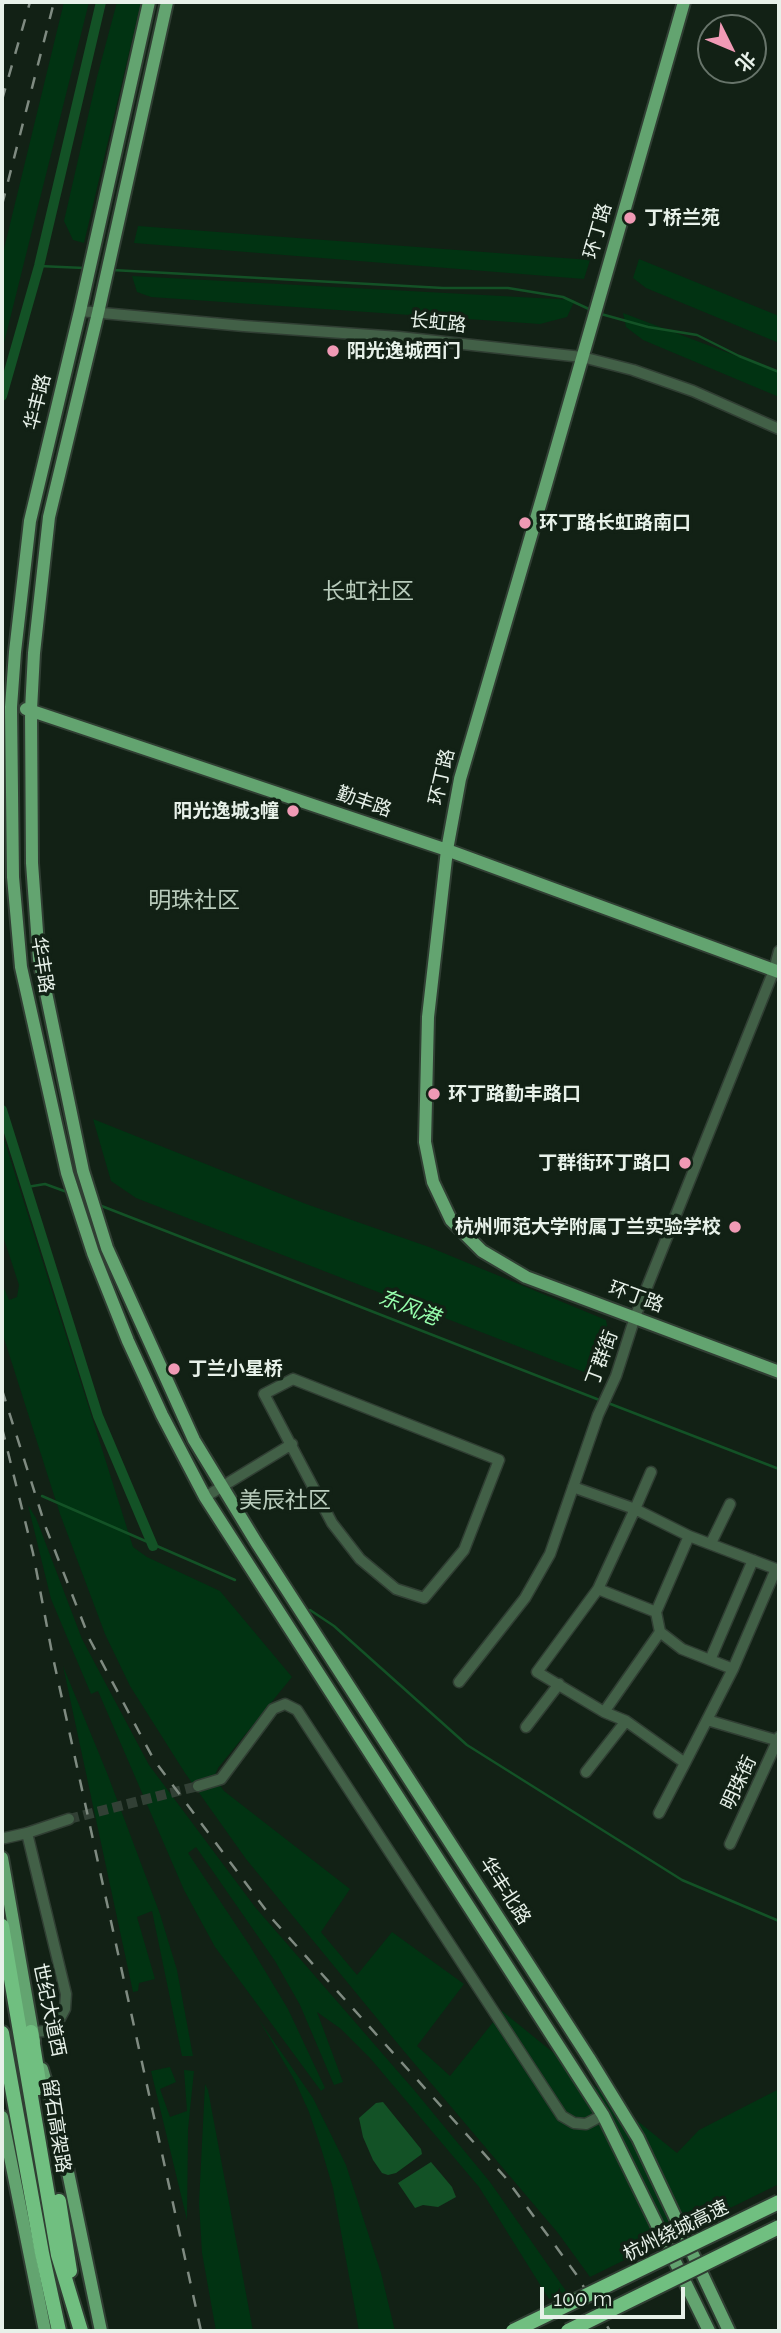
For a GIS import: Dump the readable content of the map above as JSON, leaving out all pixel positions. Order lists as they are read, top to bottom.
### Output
{
  "streets": {
    "highway": ["留石高架路", "杭州绕城高速"],
    "main road": [
      "环丁路",
      "华丰路",
      "勤丰路",
      "华丰北路",
      "世纪大道西"
    ],
    "street": ["长虹路", "丁群街", "明珠街"]
  },
  "crossings": [
    ["环丁路", "长虹路"],
    ["环丁路", "勤丰路"],
    ["环丁路", "丁群街"],
    ["长虹路", "华丰路"],
    ["华丰路", "勤丰路"],
    ["华丰路", "华丰北路"],
    ["勤丰路", "丁群街"]
  ],
  "districts": ["长虹社区", "明珠社区", "美辰社区"],
  "water": ["东风港"],
  "places": [
    "丁桥兰苑",
    "阳光逸城西门",
    "环丁路长虹路南口",
    "阳光逸城3幢",
    "环丁路勤丰路口",
    "丁群街环丁路口",
    "杭州师范大学附属丁兰实验学校",
    "丁兰小星桥"
  ],
  "scale_bar": "100 m",
  "north": "bottom right"
}
